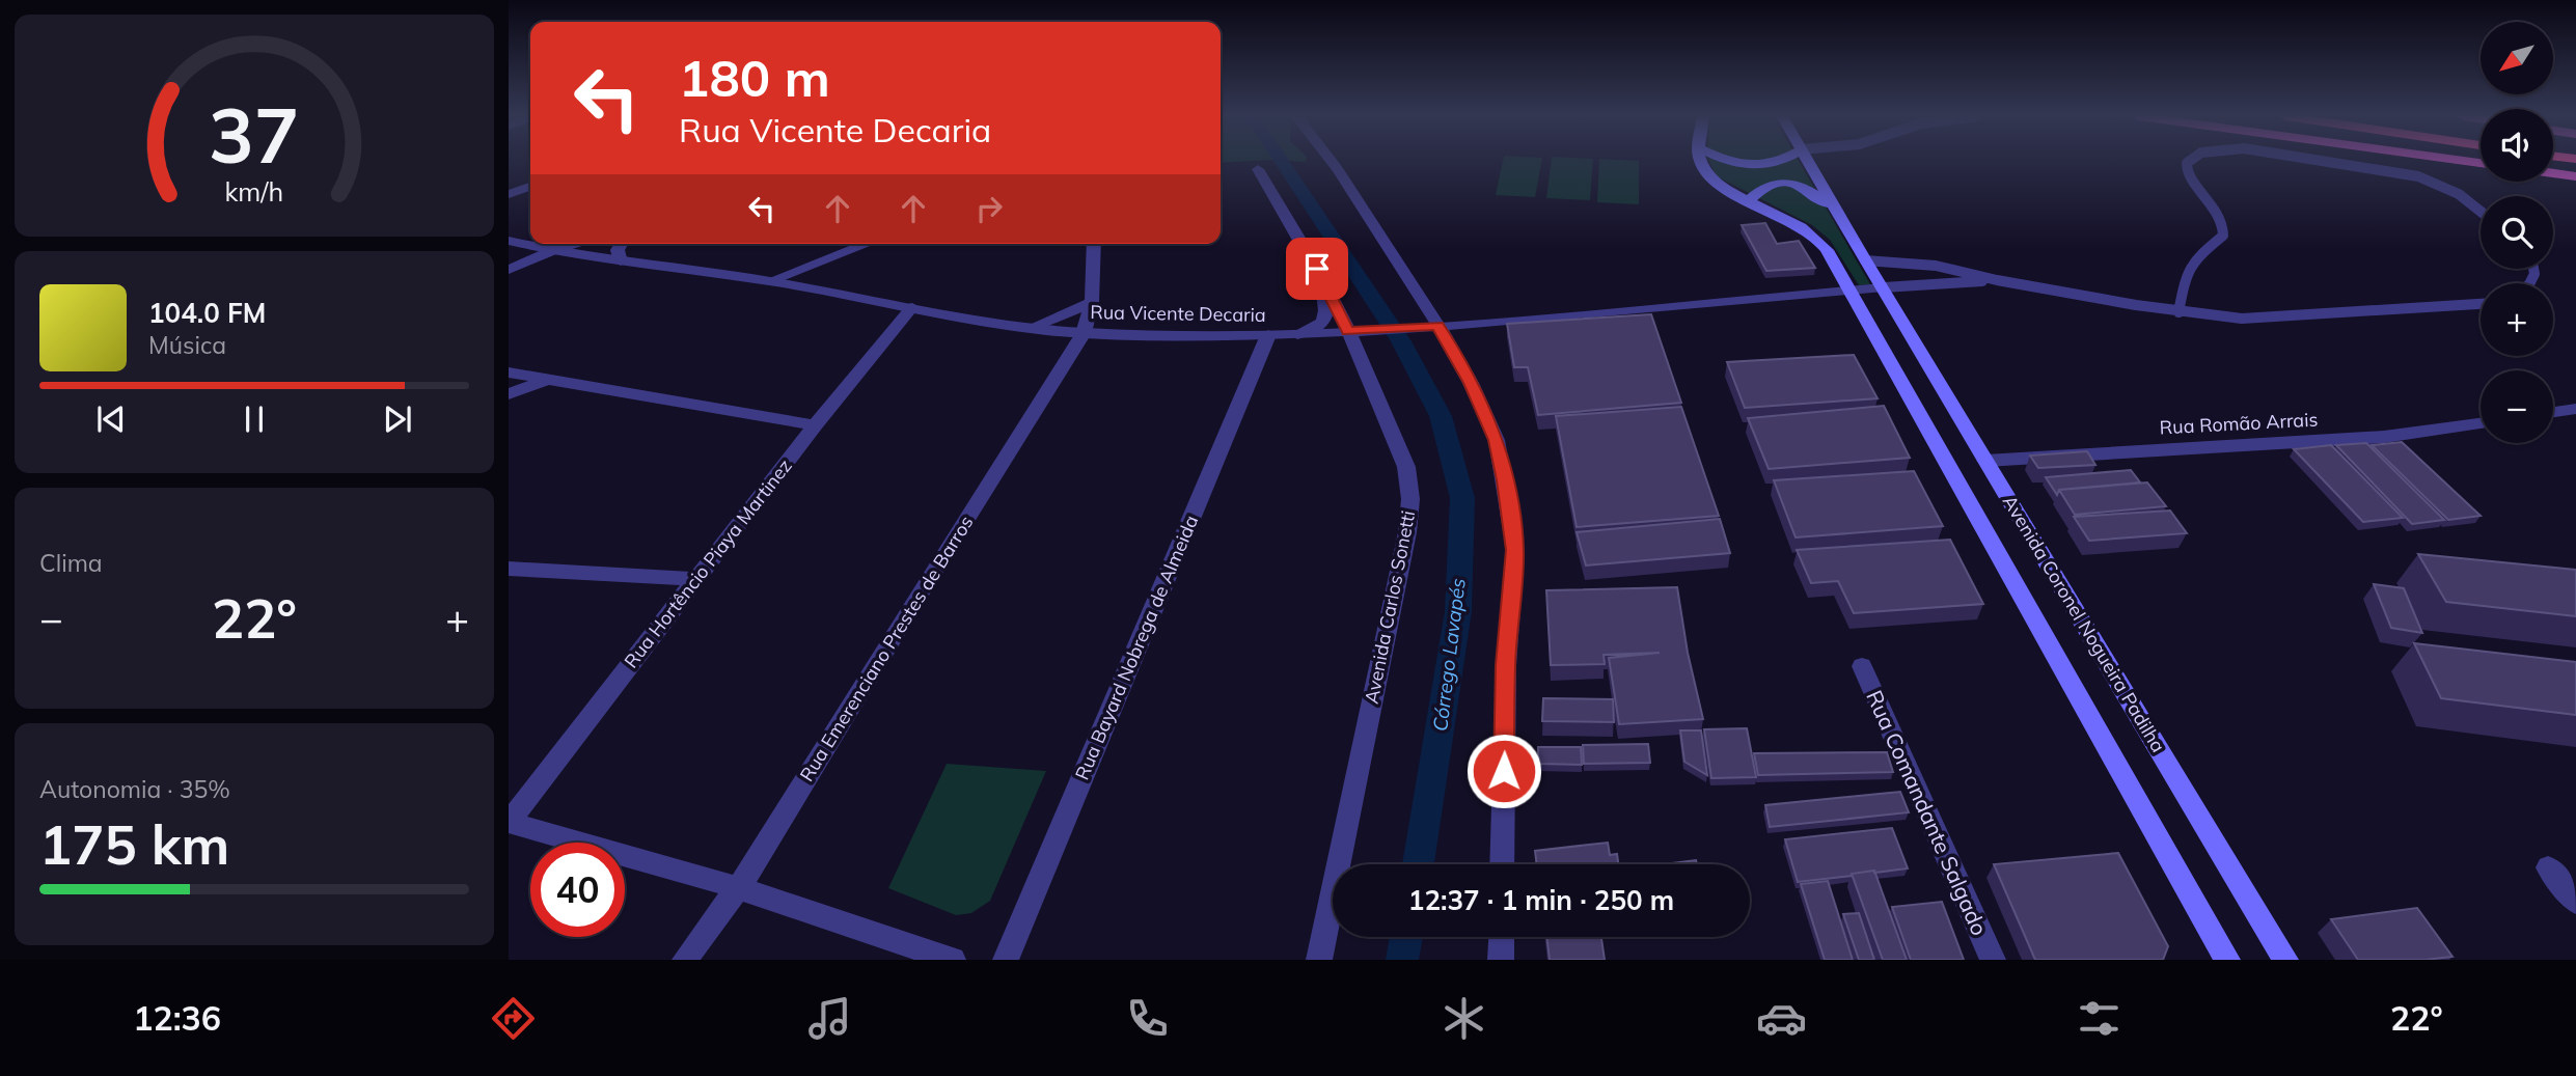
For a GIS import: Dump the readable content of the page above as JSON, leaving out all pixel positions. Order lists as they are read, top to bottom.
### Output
{
  "streets": {
    "main road": ["Avenida Coronel Nogueira Padilha"],
    "street": [
      "Rua Vicente Decaria",
      "Rua Romão Arrais",
      "Rua Hortêncio Piaya Martinez",
      "Avenida Carlos Sonetti",
      "Rua Bayard Nobrega de Almeida",
      "Rua Emerenciano Prestes de Barros",
      "Rua Comandante Salgado"
    ]
  },
  "crossings": [
    ["Rua Vicente Decaria", "Rua Hortêncio Piaya Martinez"],
    ["Rua Vicente Decaria", "Avenida Carlos Sonetti"],
    ["Rua Vicente Decaria", "Avenida Coronel Nogueira Padilha"],
    ["Rua Vicente Decaria", "Rua Bayard Nobrega de Almeida"],
    ["Rua Vicente Decaria", "Rua Emerenciano Prestes de Barros"],
    ["Rua Romão Arrais", "Avenida Coronel Nogueira Padilha"]
  ],
  "water": ["Córrego Lavapés"],
  "north": "bottom left",
  "page": {
    "map_buttons": ["+", "−"],
    "turn": ["180 m", "Rua Vicente Decaria"],
    "song": ["104.0 FM", "Música"],
    "tile": [
      "Clima",
      ["Autonomia · 35%", "175 km"]
    ],
    "heat": ["−", "22°", "+"],
    "limit": "40",
    "trip": "12:37 · 1 min · 250 m",
    "tabs": ["12:36", "22°"],
    "gauge": ["37", "km/h"]
  }
}
